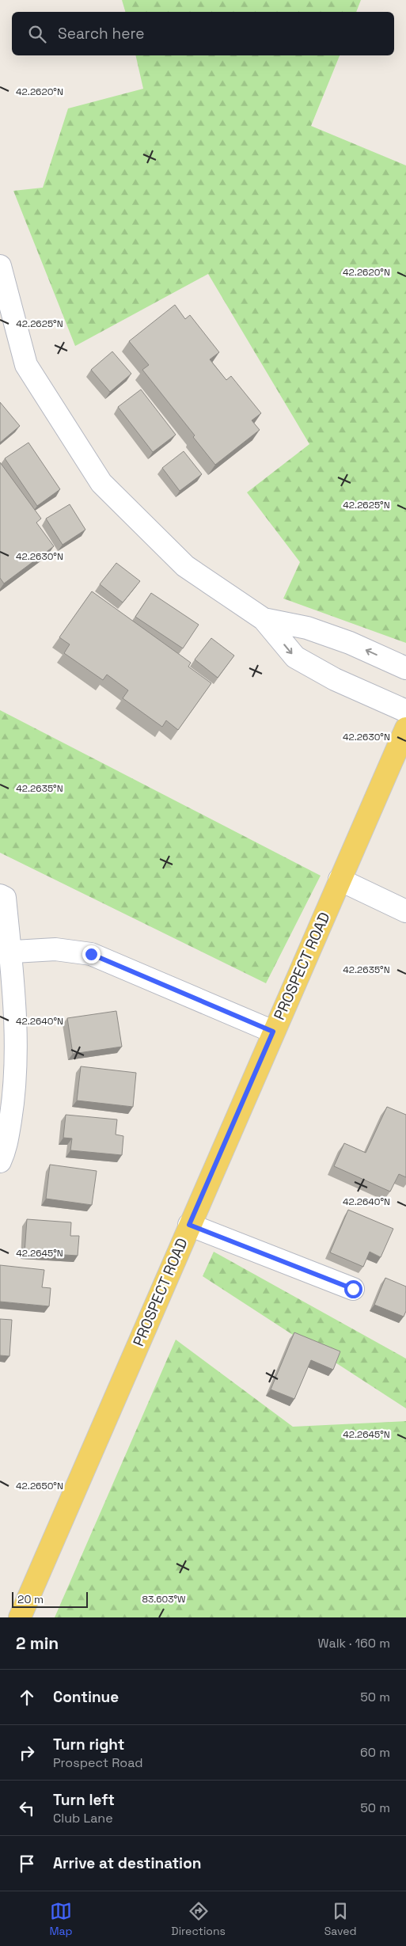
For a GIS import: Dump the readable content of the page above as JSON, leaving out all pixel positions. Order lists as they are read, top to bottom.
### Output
{
  "streets": {
    "main road": ["PROSPECT ROAD"]
  },
  "scale_bar": "20 m",
  "page": {
    "search": "Search here",
    "scale": "20 m",
    "heading": ["2 min", "Walk · 160 m"],
    "list": [
      ["Continue", "50 m"],
      ["Turn right", "Prospect Road", "60 m"],
      ["Turn left", "Club Lane", "50 m"],
      "Arrive at destination"
    ],
    "nav": ["Map", "Directions", "Saved"]
  },
  "coordinates": [
    "42.2620°N",
    "42.2625°N",
    "42.2630°N",
    "42.2635°N",
    "42.2640°N",
    "42.2645°N",
    "42.2650°N",
    "83.603°W"
  ]
}
